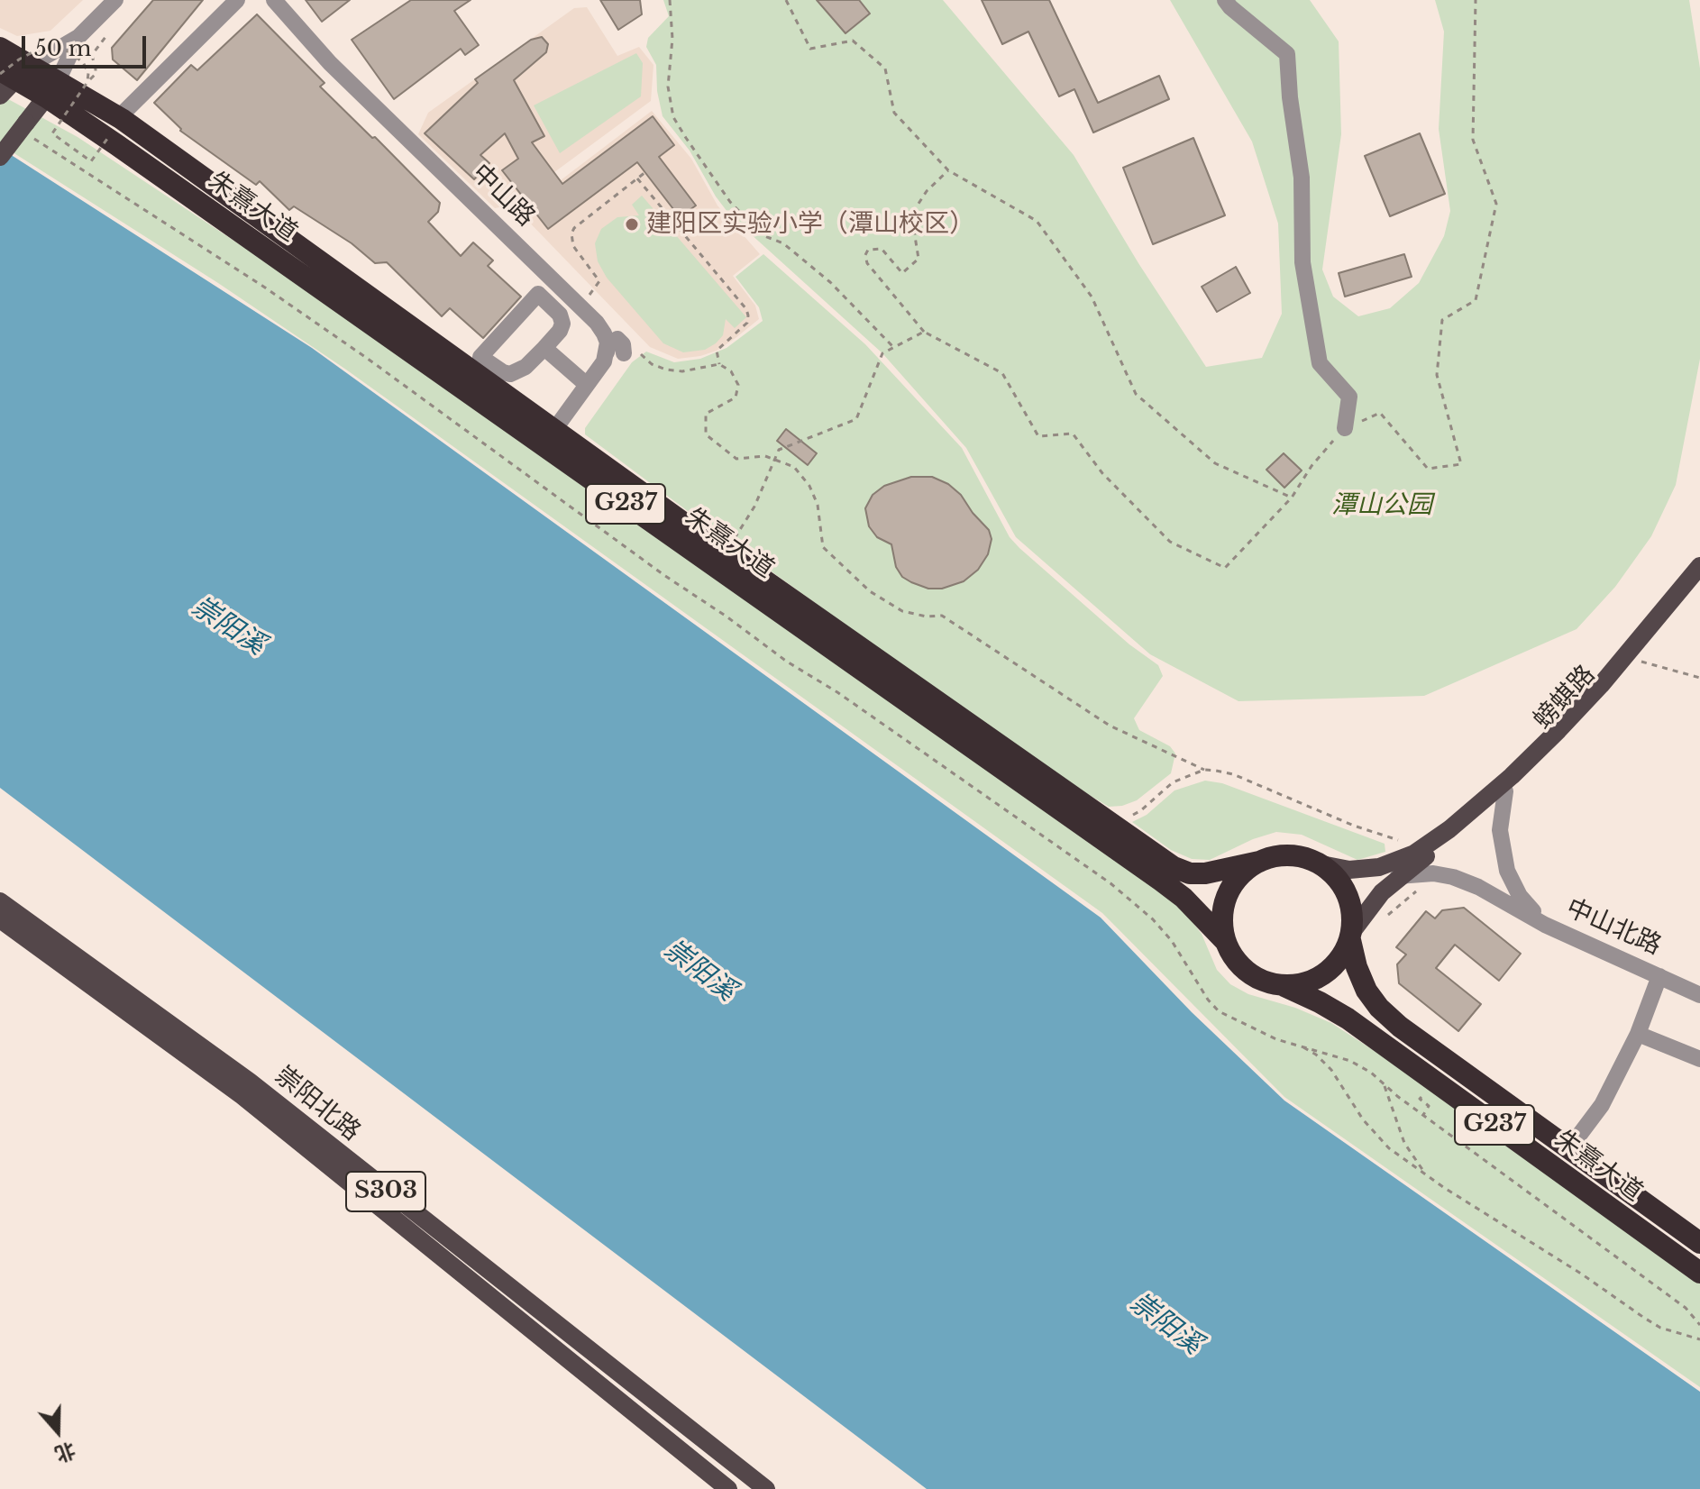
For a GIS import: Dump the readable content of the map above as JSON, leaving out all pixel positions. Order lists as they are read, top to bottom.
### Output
{
  "streets": {
    "highway": ["朱熹大道", "G237"],
    "main road": ["螃蜞路", "崇阳北路", "S303"],
    "street": ["中山路", "中山北路"]
  },
  "crossings": [
    ["朱熹大道", "G237"]
  ],
  "water": ["崇阳溪"],
  "parks": ["潭山公园"],
  "places": ["建阳区实验小学（潭山校区）"],
  "scale_bar": "50 m",
  "north": "bottom"
}
